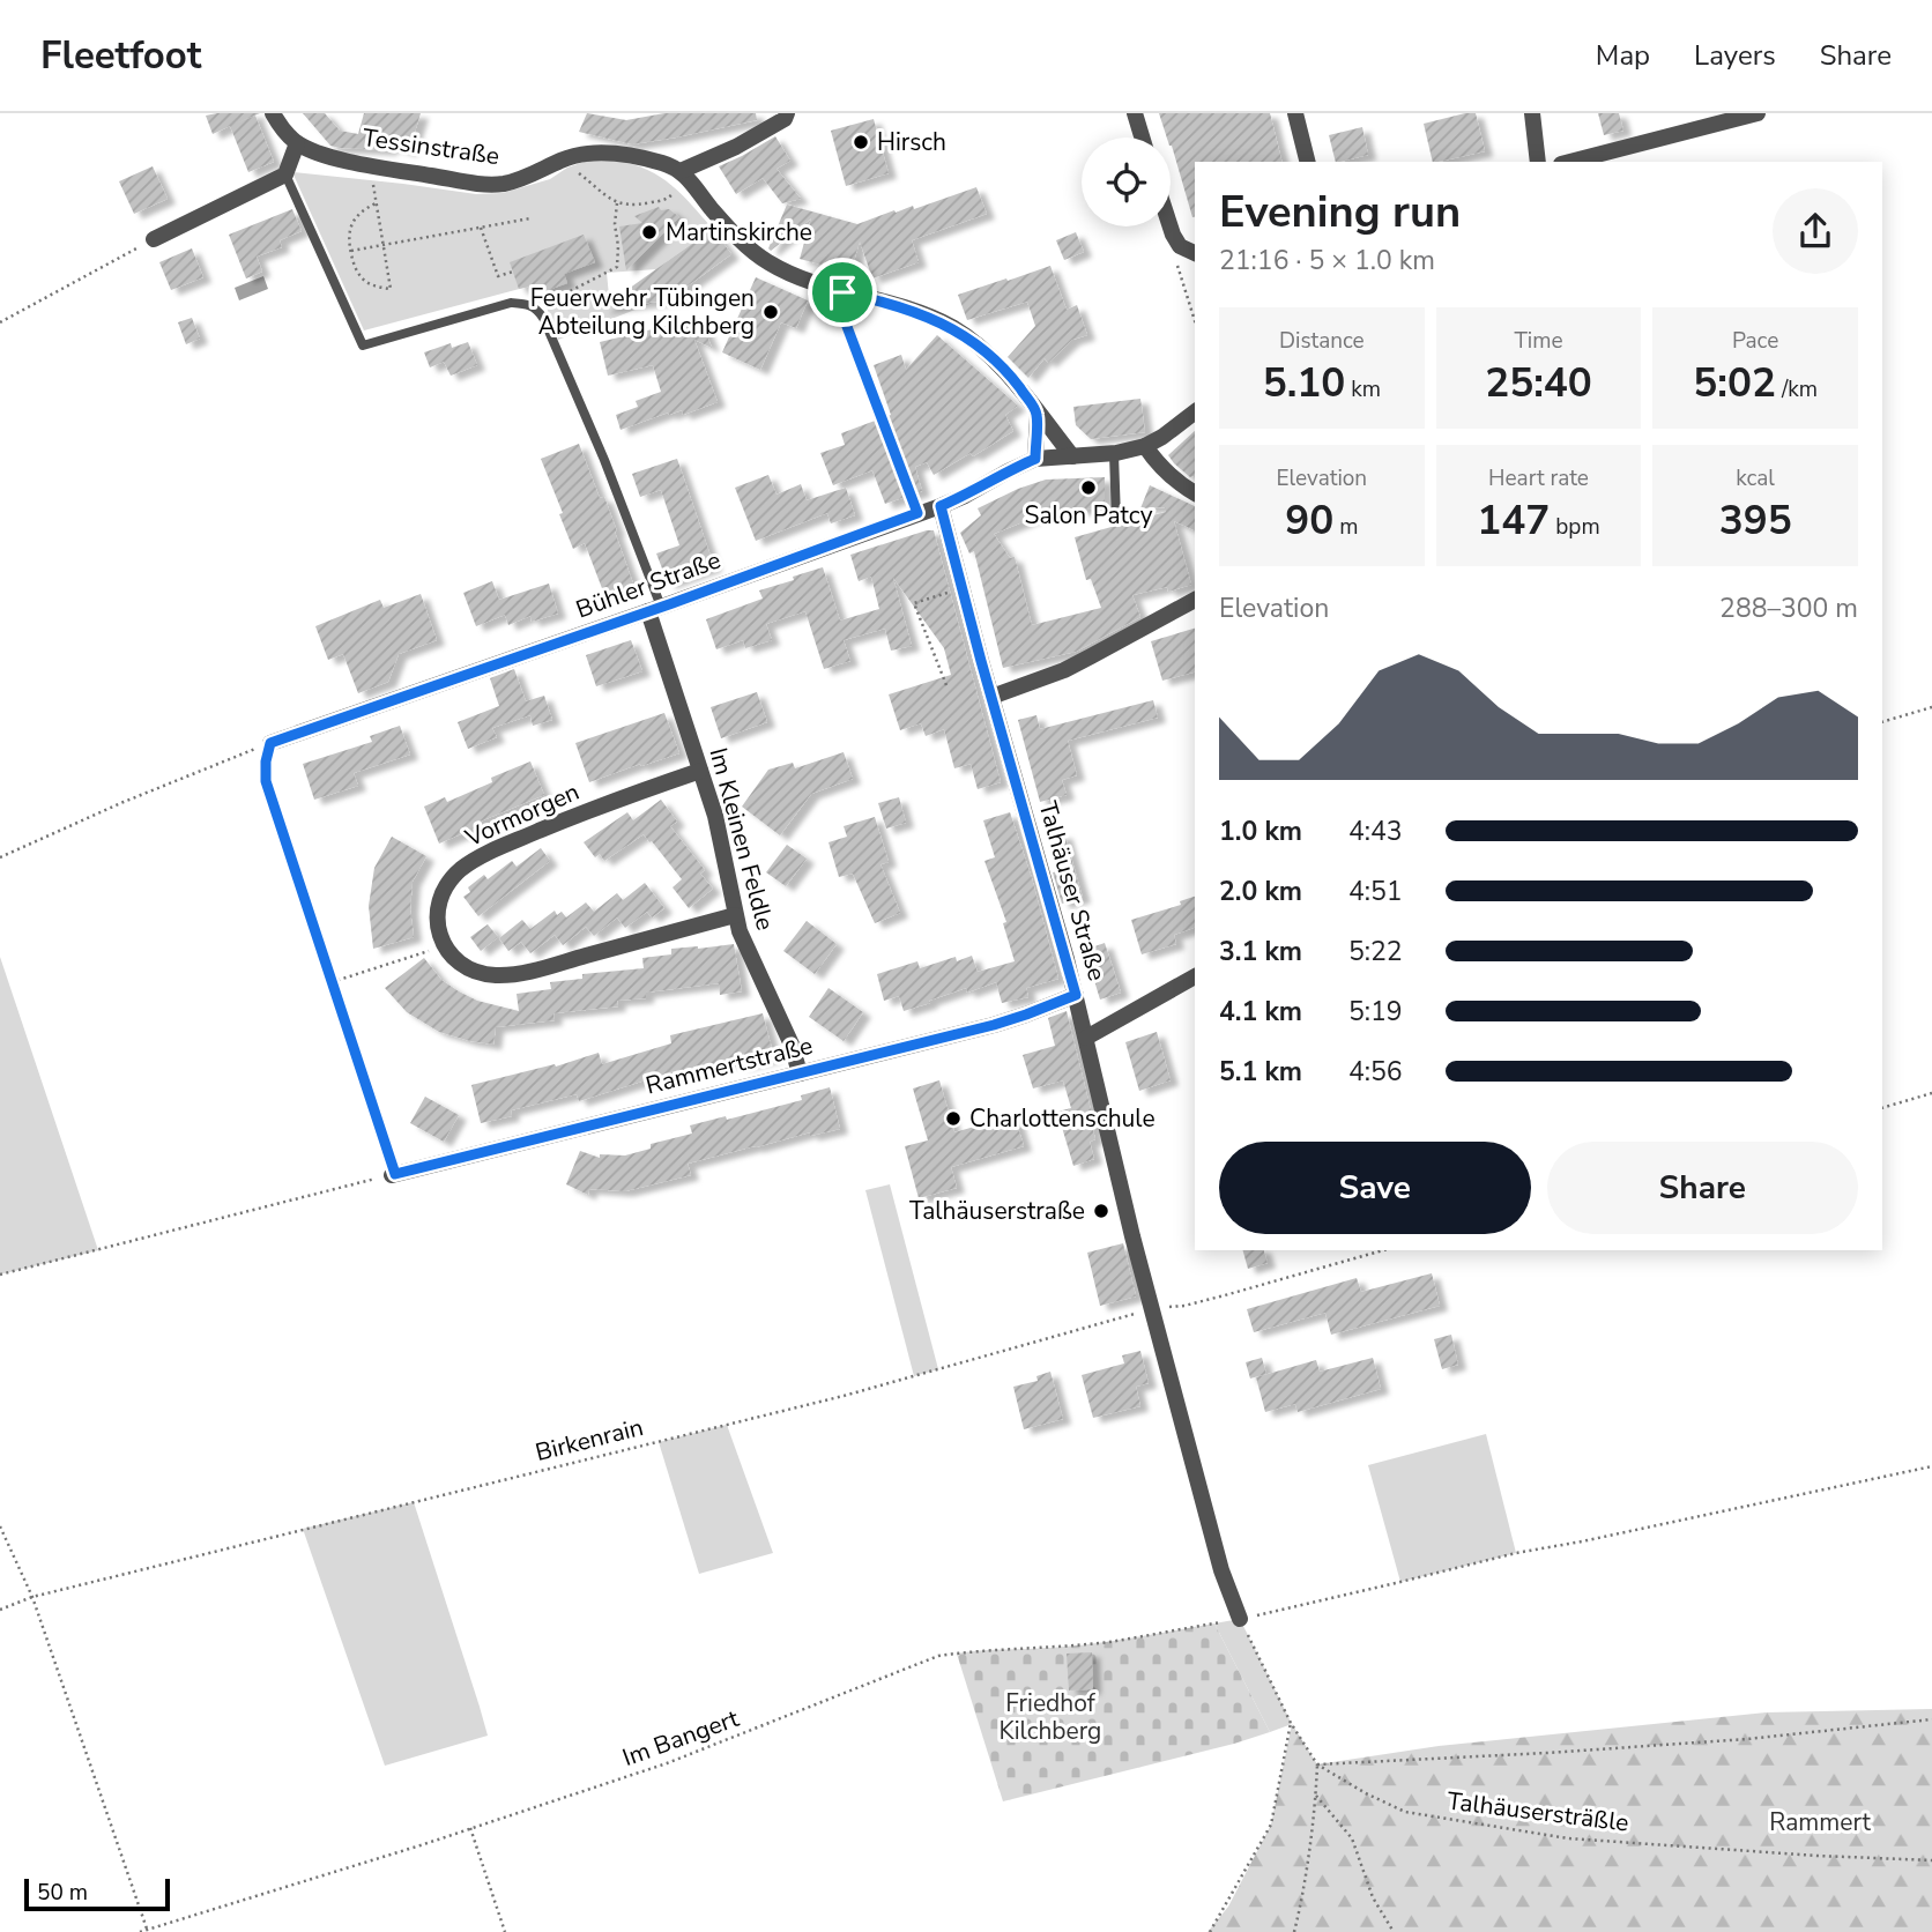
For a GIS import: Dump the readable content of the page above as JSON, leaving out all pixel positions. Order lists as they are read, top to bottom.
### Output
{
  "streets": {
    "street": [
      "Tessinstraße",
      "Bühler Straße",
      "Vormorgen",
      "Im Kleinen Feldle",
      "Talhäuser Straße",
      "Rammertstraße"
    ],
    "path": ["Birkenrain", "Im Bangert", "Talhäusersträßle"]
  },
  "crossings": [
    ["Bühler Straße", "Im Kleinen Feldle"],
    ["Bühler Straße", "Talhäuser Straße"],
    ["Vormorgen", "Im Kleinen Feldle"],
    ["Im Kleinen Feldle", "Rammertstraße"],
    ["Talhäuser Straße", "Rammertstraße"],
    ["Talhäuser Straße", "Birkenrain"],
    ["Talhäuser Straße", "Im Bangert"],
    ["Talhäuser Straße", "Talhäusersträßle"],
    ["Im Bangert", "Talhäusersträßle"]
  ],
  "parks": ["Friedhof Kilchberg", "Rammert"],
  "places": [
    "Hirsch",
    "Martinskirche",
    "Feuerwehr Tübingen Abteilung Kilchberg",
    "Salon Patcy",
    "Charlottenschule",
    "Talhäuserstraße"
  ],
  "scale_bar": "50 m",
  "page": {
    "header": "Fleetfoot",
    "nav": ["Map", "Layers", "Share"],
    "heading": ["Evening run", "21:16 · 5 × 1.0 km"],
    "stats": [
      ["Distance", "5.10 km"],
      ["Time", "25:40"],
      ["Pace", "5:02 /km"],
      ["Elevation", "90 m"],
      ["Heart rate", "147 bpm"],
      ["kcal", "395"]
    ],
    "chart": ["Elevation", "288–300 m"],
    "list": [
      {
        "name": "1.0 km",
        "note": "4:43"
      },
      {
        "name": "2.0 km",
        "note": "4:51"
      },
      {
        "name": "3.1 km",
        "note": "5:22"
      },
      {
        "name": "4.1 km",
        "note": "5:19"
      },
      {
        "name": "5.1 km",
        "note": "4:56"
      }
    ],
    "buttons": ["Save", "Share"],
    "scale": "50 m"
  }
}
